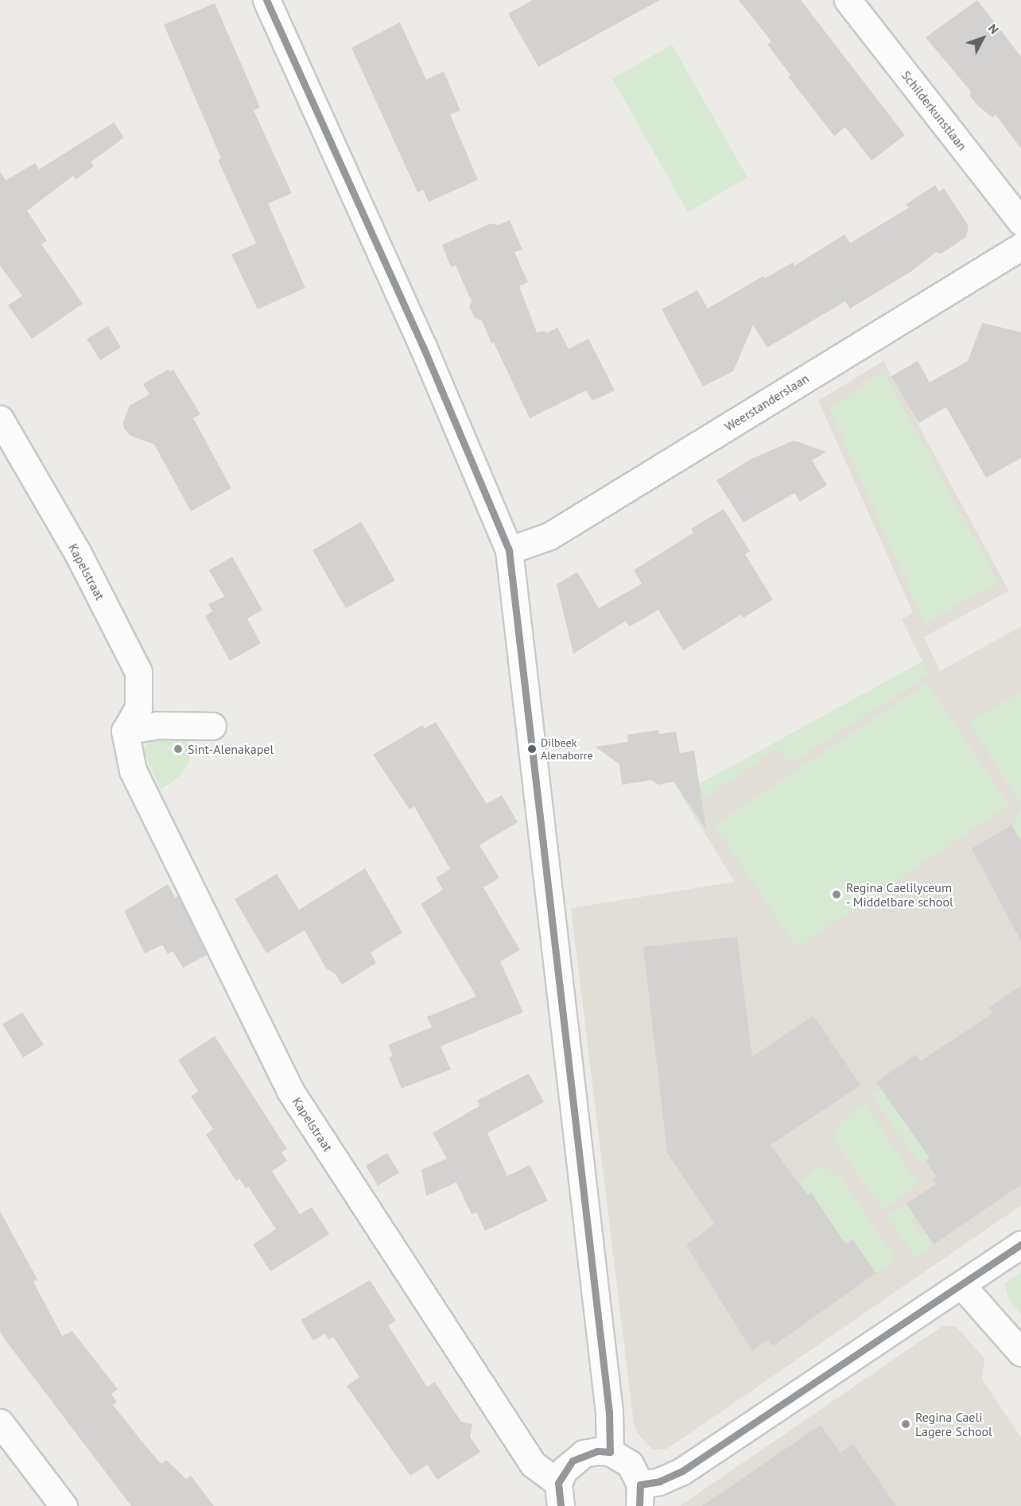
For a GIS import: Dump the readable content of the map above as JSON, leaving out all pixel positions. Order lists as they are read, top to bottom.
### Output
{
  "streets": {
    "street": ["Schilderkunstlaan", "Weerstanderslaan", "Kapelstraat"]
  },
  "places": [
    "Sint-Alenakapel",
    "Dilbeek Alenaborre",
    "Regina Caelilyceum - Middelbare school",
    "Regina Caeli Lagere School"
  ],
  "north": "top right"
}
